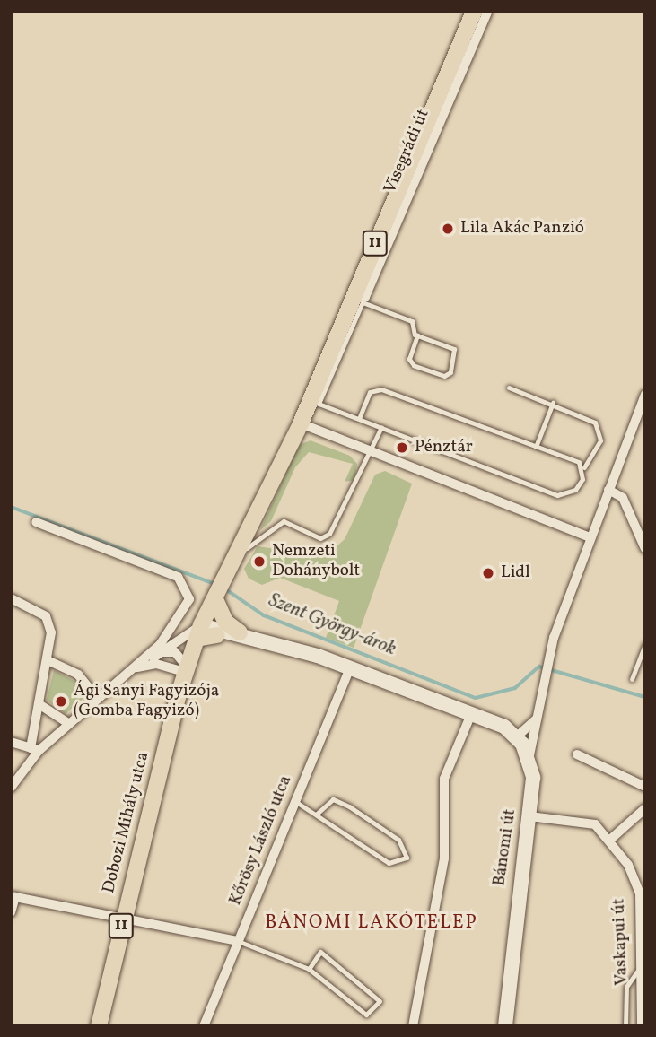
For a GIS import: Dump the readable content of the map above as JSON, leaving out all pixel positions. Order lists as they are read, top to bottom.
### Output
{
  "streets": {
    "main road": [
      "Visegrádi út",
      "11",
      "Dobozi Mihály utca",
      "Bánomi út"
    ],
    "street": ["Kőrösy László utca", "Vaskapui út"]
  },
  "crossings": [
    ["Visegrádi út", "Dobozi Mihály utca"],
    ["Bánomi út", "Vaskapui út"]
  ],
  "districts": ["BÁNOMI LAKÓTELEP"],
  "water": ["Szent György-árok"],
  "places": [
    "Lila Akác Panzió",
    "Pénztár",
    "Nemzeti Dohánybolt",
    "Lidl",
    "Ági Sanyi Fagyizója (Gomba Fagyizó)"
  ]
}
